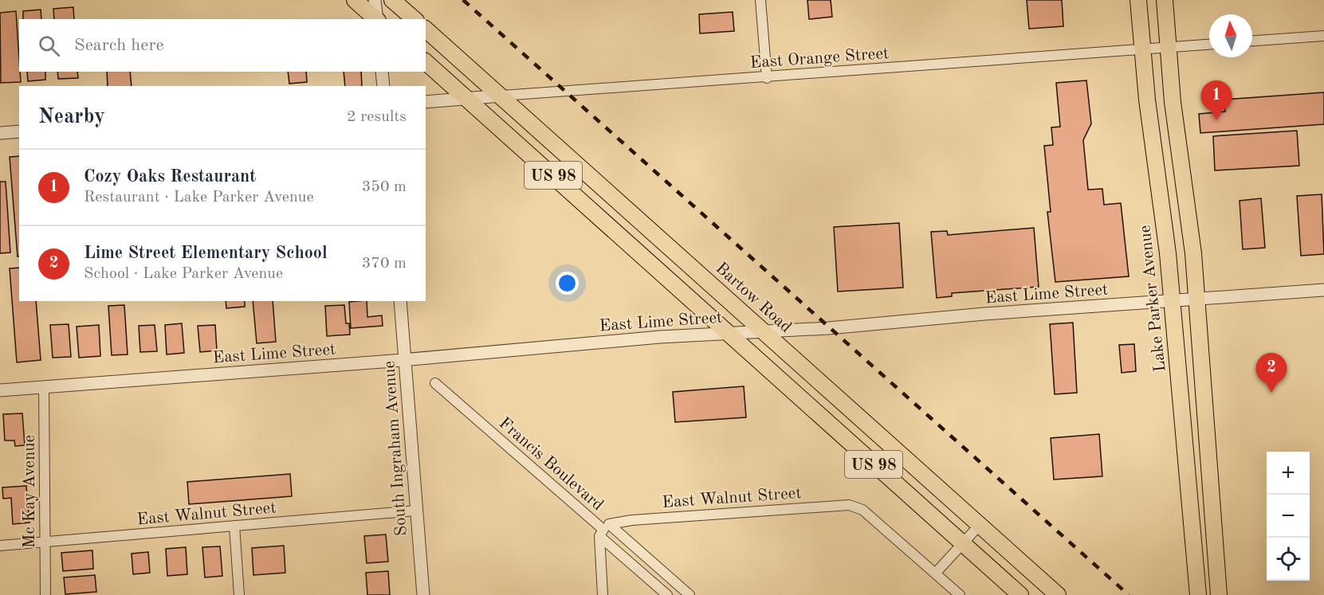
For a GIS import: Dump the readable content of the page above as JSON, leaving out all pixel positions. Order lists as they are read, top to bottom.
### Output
{
  "streets": {
    "main road": ["US 98", "Bartow Road", "Lake Parker Avenue"],
    "street": [
      "East Orange Street",
      "East Lime Street",
      "South Ingraham Avenue",
      "Francis Boulevard",
      "Mc Kay Avenue",
      "East Walnut Street"
    ]
  },
  "crossings": [
    ["East Orange Street", "US 98"],
    ["East Orange Street", "Bartow Road"],
    ["East Orange Street", "Lake Parker Avenue"],
    ["US 98", "East Lime Street"],
    ["East Lime Street", "Bartow Road"],
    ["East Lime Street", "Lake Parker Avenue"],
    ["East Lime Street", "South Ingraham Avenue"],
    ["East Lime Street", "Mc Kay Avenue"],
    ["South Ingraham Avenue", "East Walnut Street"],
    ["Francis Boulevard", "East Walnut Street"],
    ["Mc Kay Avenue", "East Walnut Street"]
  ],
  "north": "top",
  "page": {
    "search": "Search here",
    "pins": ["1", "2"],
    "heading": ["Nearby", "2 results"],
    "list": [
      {
        "mark": "1",
        "name": "Cozy Oaks Restaurant",
        "note": "Restaurant · Lake Parker Avenue",
        "value": "350 m"
      },
      {
        "mark": "2",
        "name": "Lime Street Elementary School",
        "note": "School · Lake Parker Avenue",
        "value": "370 m"
      }
    ],
    "map_buttons": ["+", "−"]
  }
}
